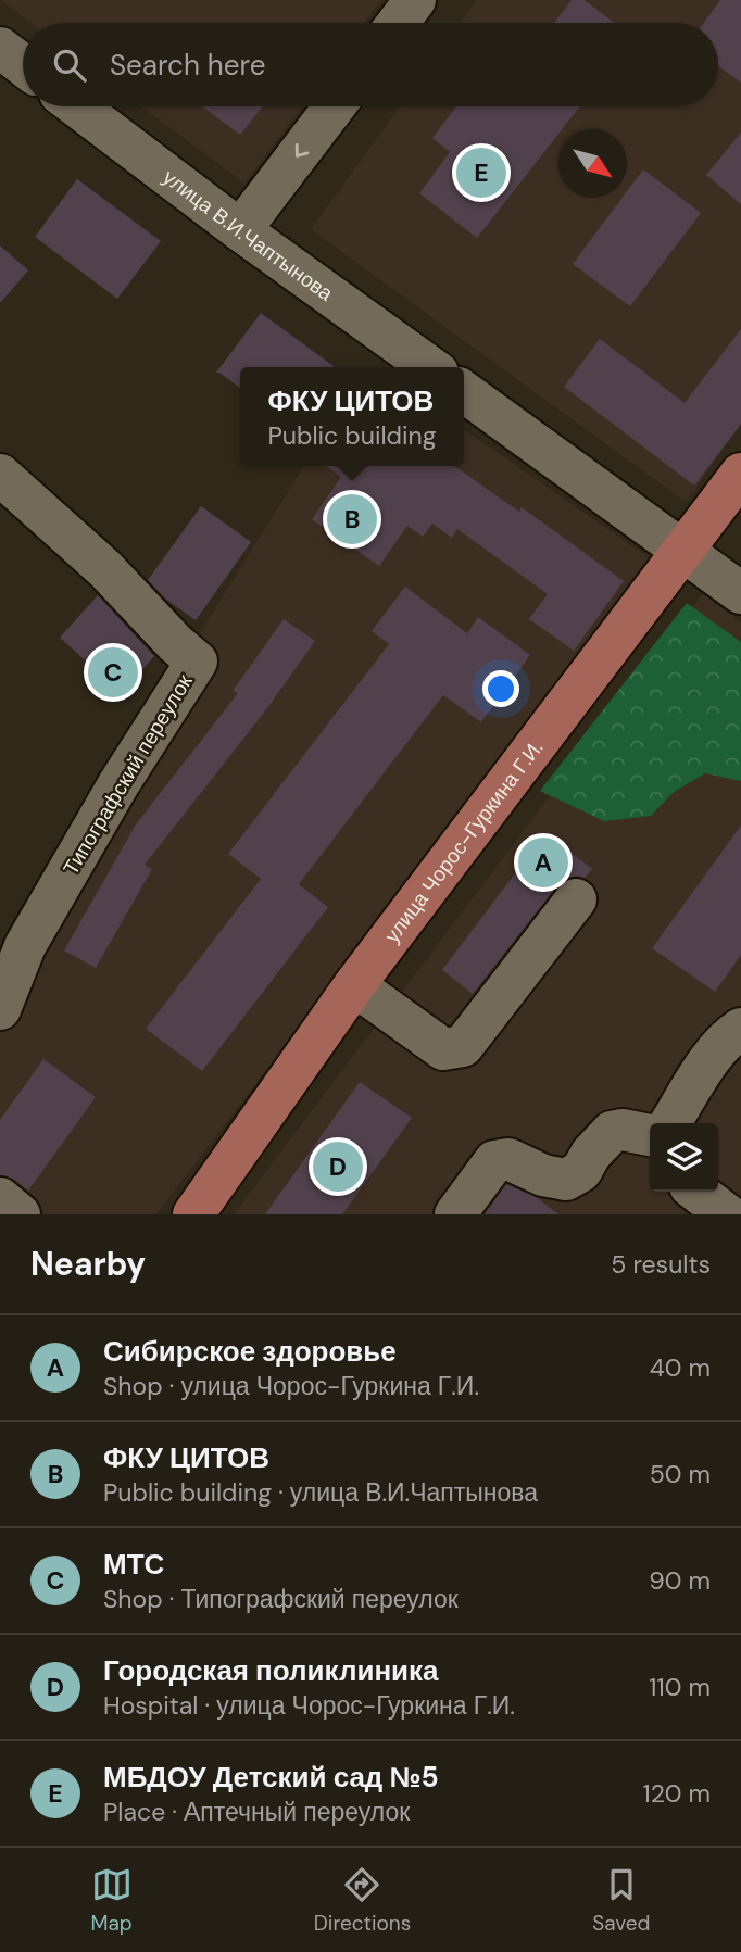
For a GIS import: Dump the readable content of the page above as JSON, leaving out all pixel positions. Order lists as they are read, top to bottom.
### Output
{
  "streets": {
    "main road": ["улица Чорос-Гуркина Г.И."],
    "street": ["улица В.И.Чаптынова", "Типографский переулок"]
  },
  "north": "bottom right",
  "page": {
    "search": "Search here",
    "pins": [
      "E",
      "B",
      "C",
      "A",
      "D"
    ],
    "popup": ["ФКУ ЦИТОВ", "Public building"],
    "heading": ["Nearby", "5 results"],
    "list": [
      {
        "mark": "A",
        "name": "Сибирское здоровье",
        "note": "Shop · улица Чорос-Гуркина Г.И.",
        "value": "40 m"
      },
      {
        "mark": "B",
        "name": "ФКУ ЦИТОВ",
        "note": "Public building · улица В.И.Чаптынова",
        "value": "50 m"
      },
      {
        "mark": "C",
        "name": "МТС",
        "note": "Shop · Типографский переулок",
        "value": "90 m"
      },
      {
        "mark": "D",
        "name": "Городская поликлиника",
        "note": "Hospital · улица Чорос-Гуркина Г.И.",
        "value": "110 m"
      },
      {
        "mark": "E",
        "name": "МБДОУ Детский сад №5",
        "note": "Place · Аптечный переулок",
        "value": "120 m"
      }
    ],
    "nav": ["Map", "Directions", "Saved"]
  }
}
